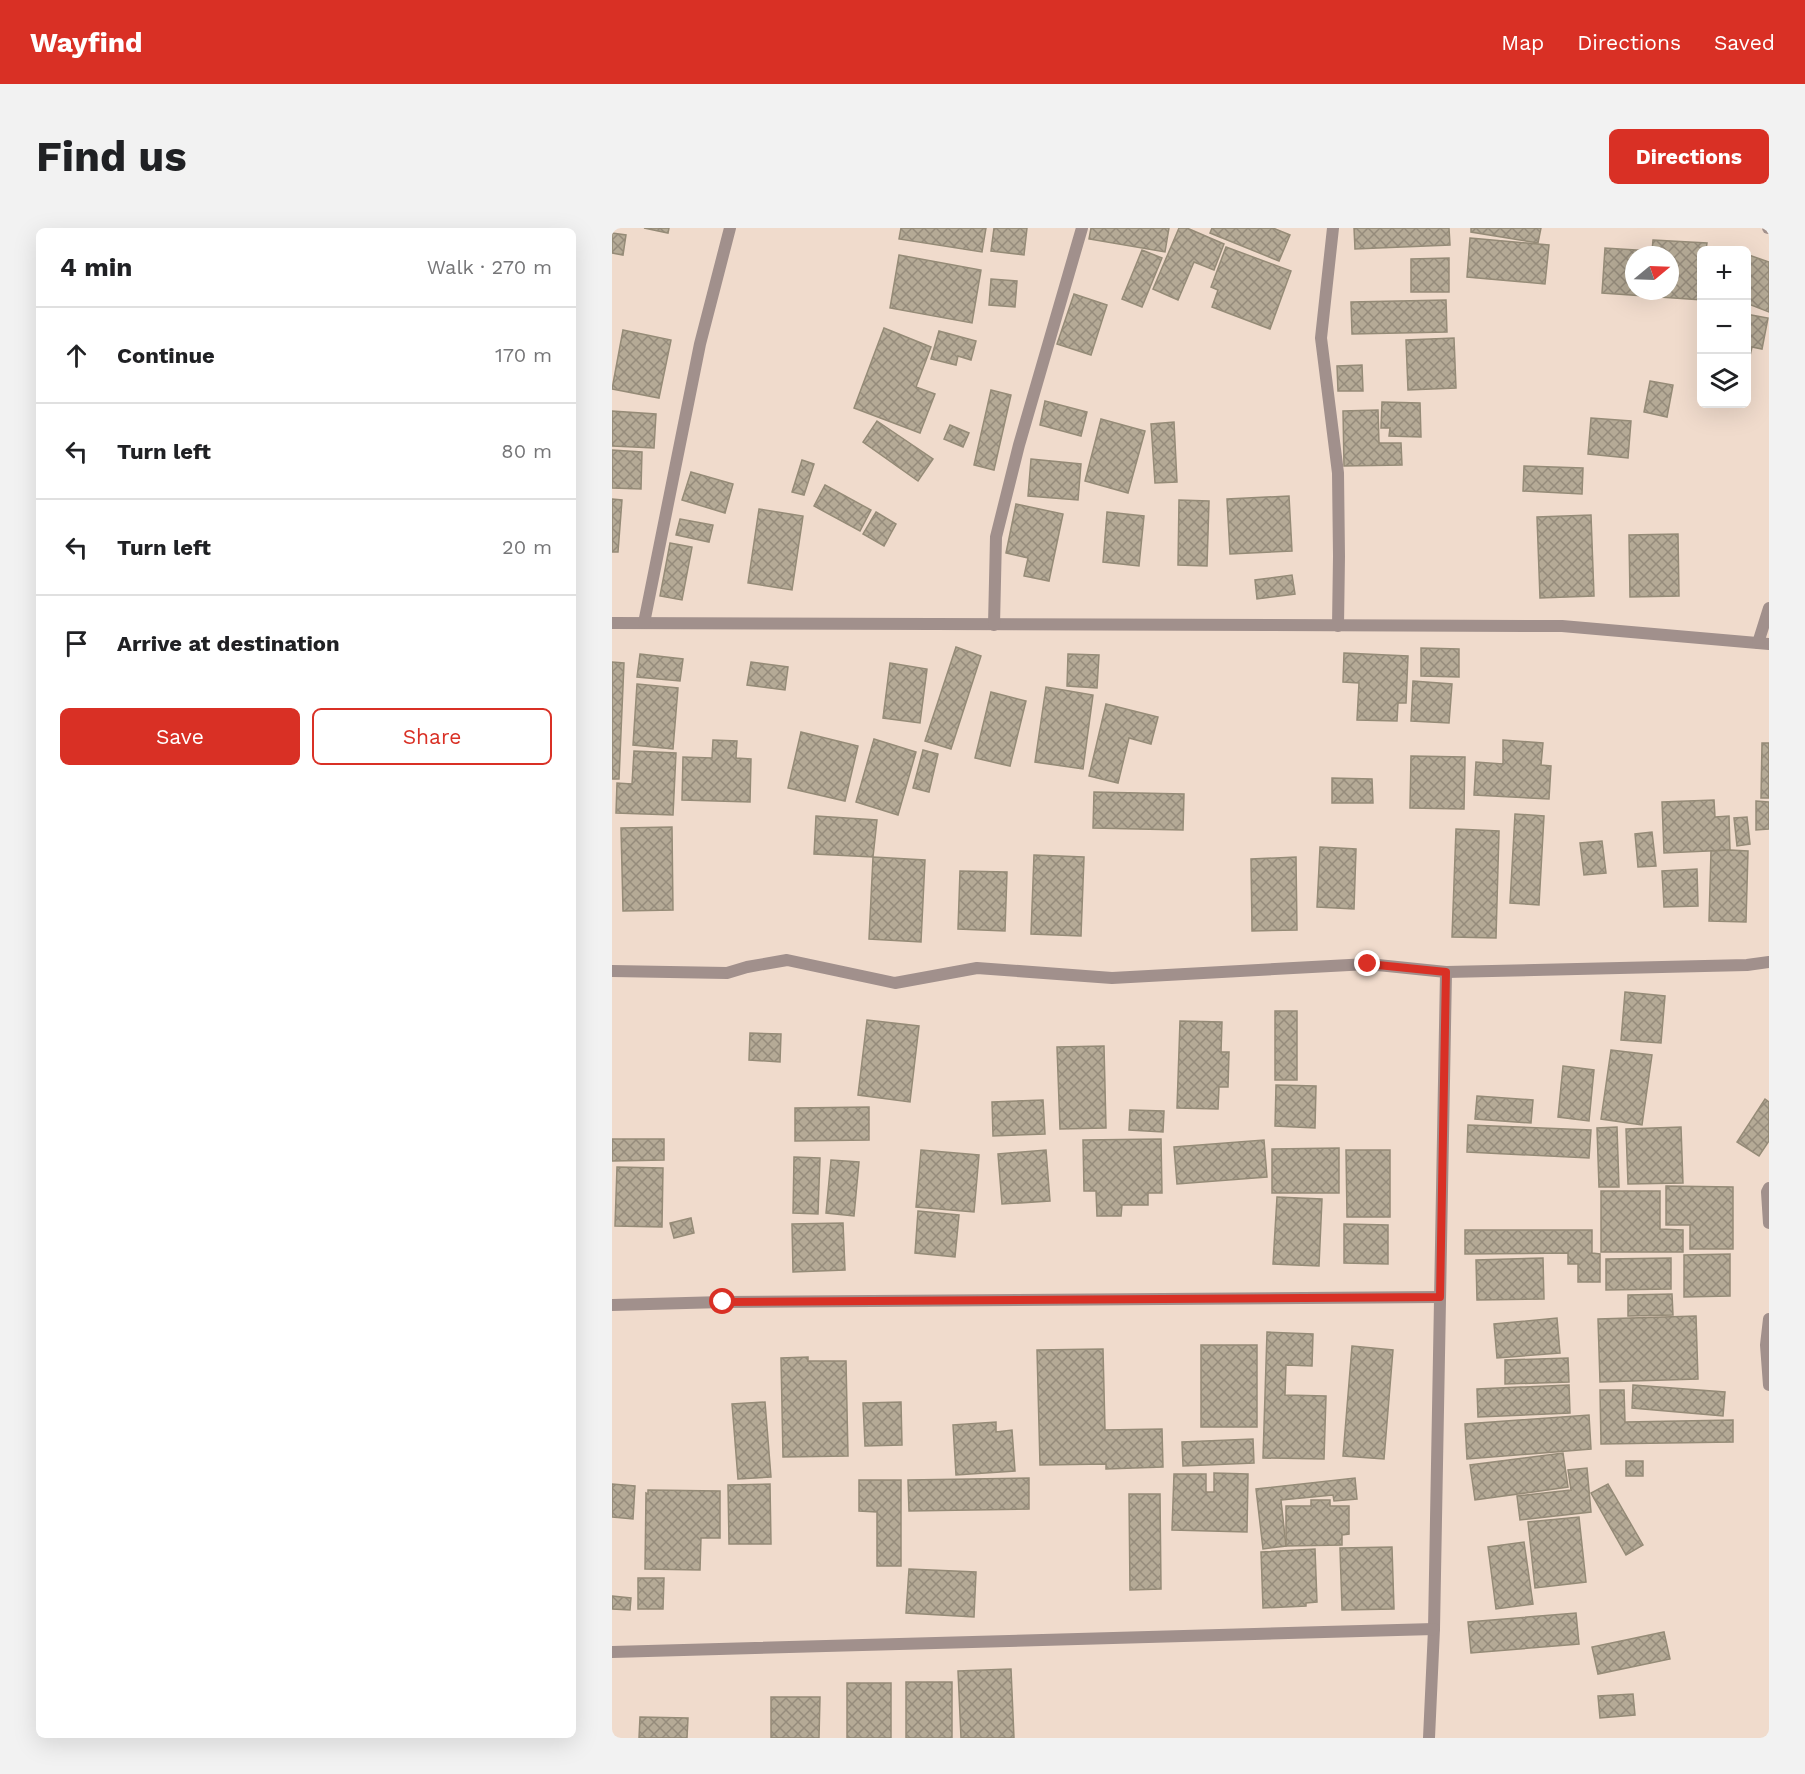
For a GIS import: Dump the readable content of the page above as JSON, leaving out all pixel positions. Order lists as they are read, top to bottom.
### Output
{
  "north": "right",
  "page": {
    "header": "Wayfind",
    "nav": ["Map", "Directions", "Saved"],
    "buttons": [
      "Directions",
      ["Save", "Share"]
    ],
    "title": "Find us",
    "heading": ["4 min", "Walk · 270 m"],
    "map_buttons": ["+", "−"],
    "list": [
      ["Continue", "170 m"],
      ["Turn left", "80 m"],
      ["Turn left", "20 m"],
      "Arrive at destination"
    ]
  }
}
